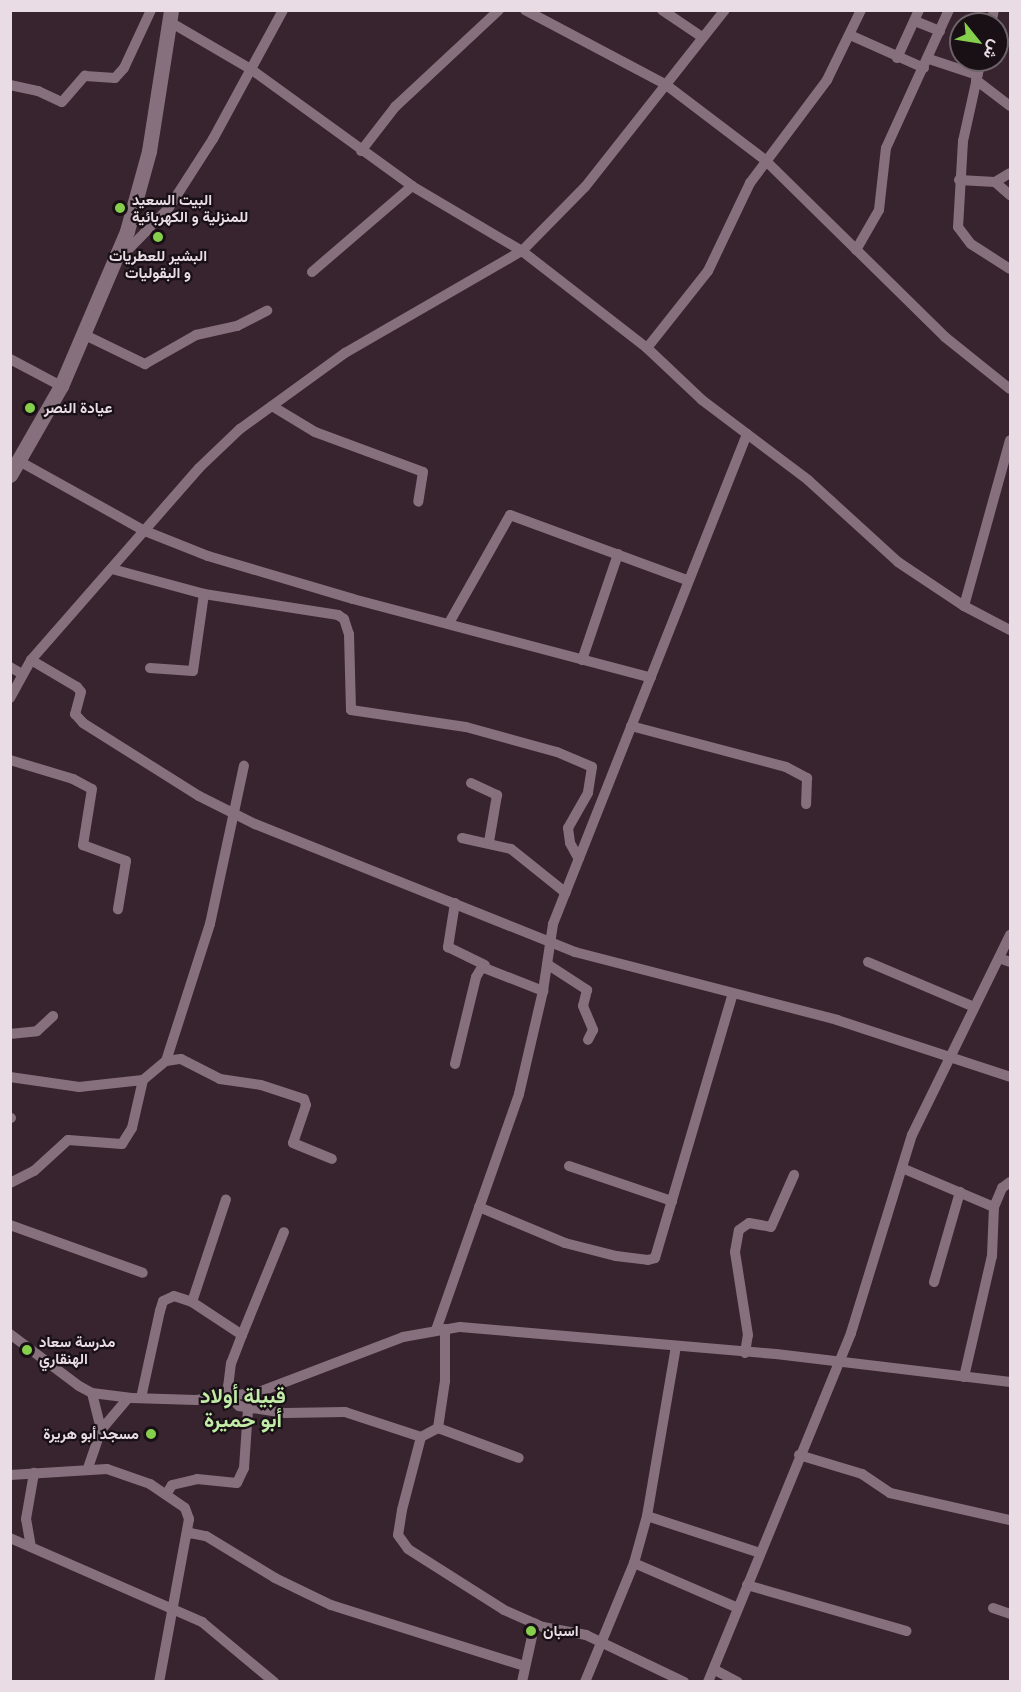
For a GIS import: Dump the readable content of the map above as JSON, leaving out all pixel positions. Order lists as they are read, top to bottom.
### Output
{
  "districts": ["قبيلة أولاد أبو حميرة"],
  "places": [
    "البيت السعيد للمنزلية و الكهربائية",
    "البشير للعطريات و البقوليات",
    "عيادة النصر",
    "مدرسة سعاد الهنقاري",
    "مسجد أبو هريرة",
    "اسبان"
  ],
  "north": "bottom right"
}
